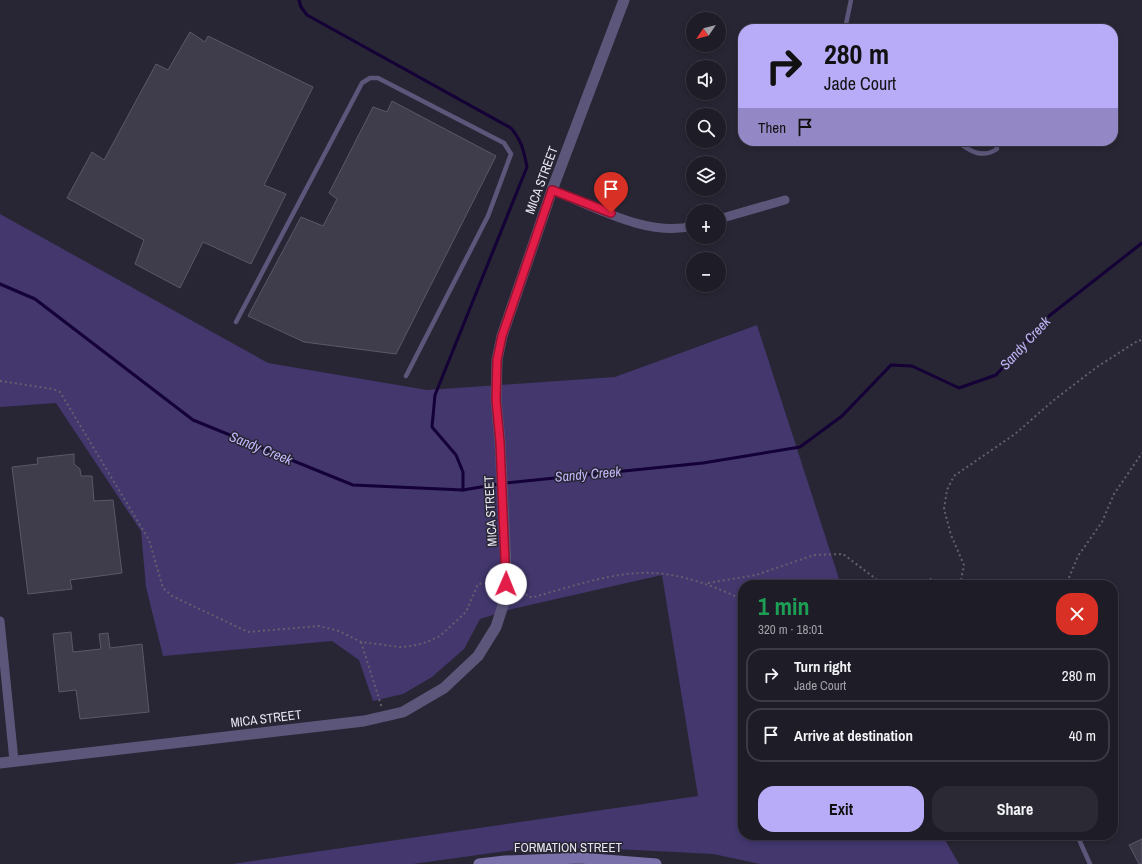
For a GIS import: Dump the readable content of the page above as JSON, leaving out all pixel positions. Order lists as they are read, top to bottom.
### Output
{
  "streets": {
    "main road": ["FORMATION STREET"],
    "street": ["MICA STREET"]
  },
  "water": ["Sandy Creek"],
  "north": "bottom left",
  "page": {
    "map_buttons": ["+", "−"],
    "turn": ["280 m", "Jade Court"],
    "then": "Then",
    "heading": ["1 min", "320 m · 18:01"],
    "list": [
      {
        "name": "Turn right",
        "note": "Jade Court",
        "value": "280 m"
      },
      {
        "name": "Arrive at destination",
        "value": "40 m"
      }
    ],
    "buttons": ["Exit", "Share"]
  }
}
